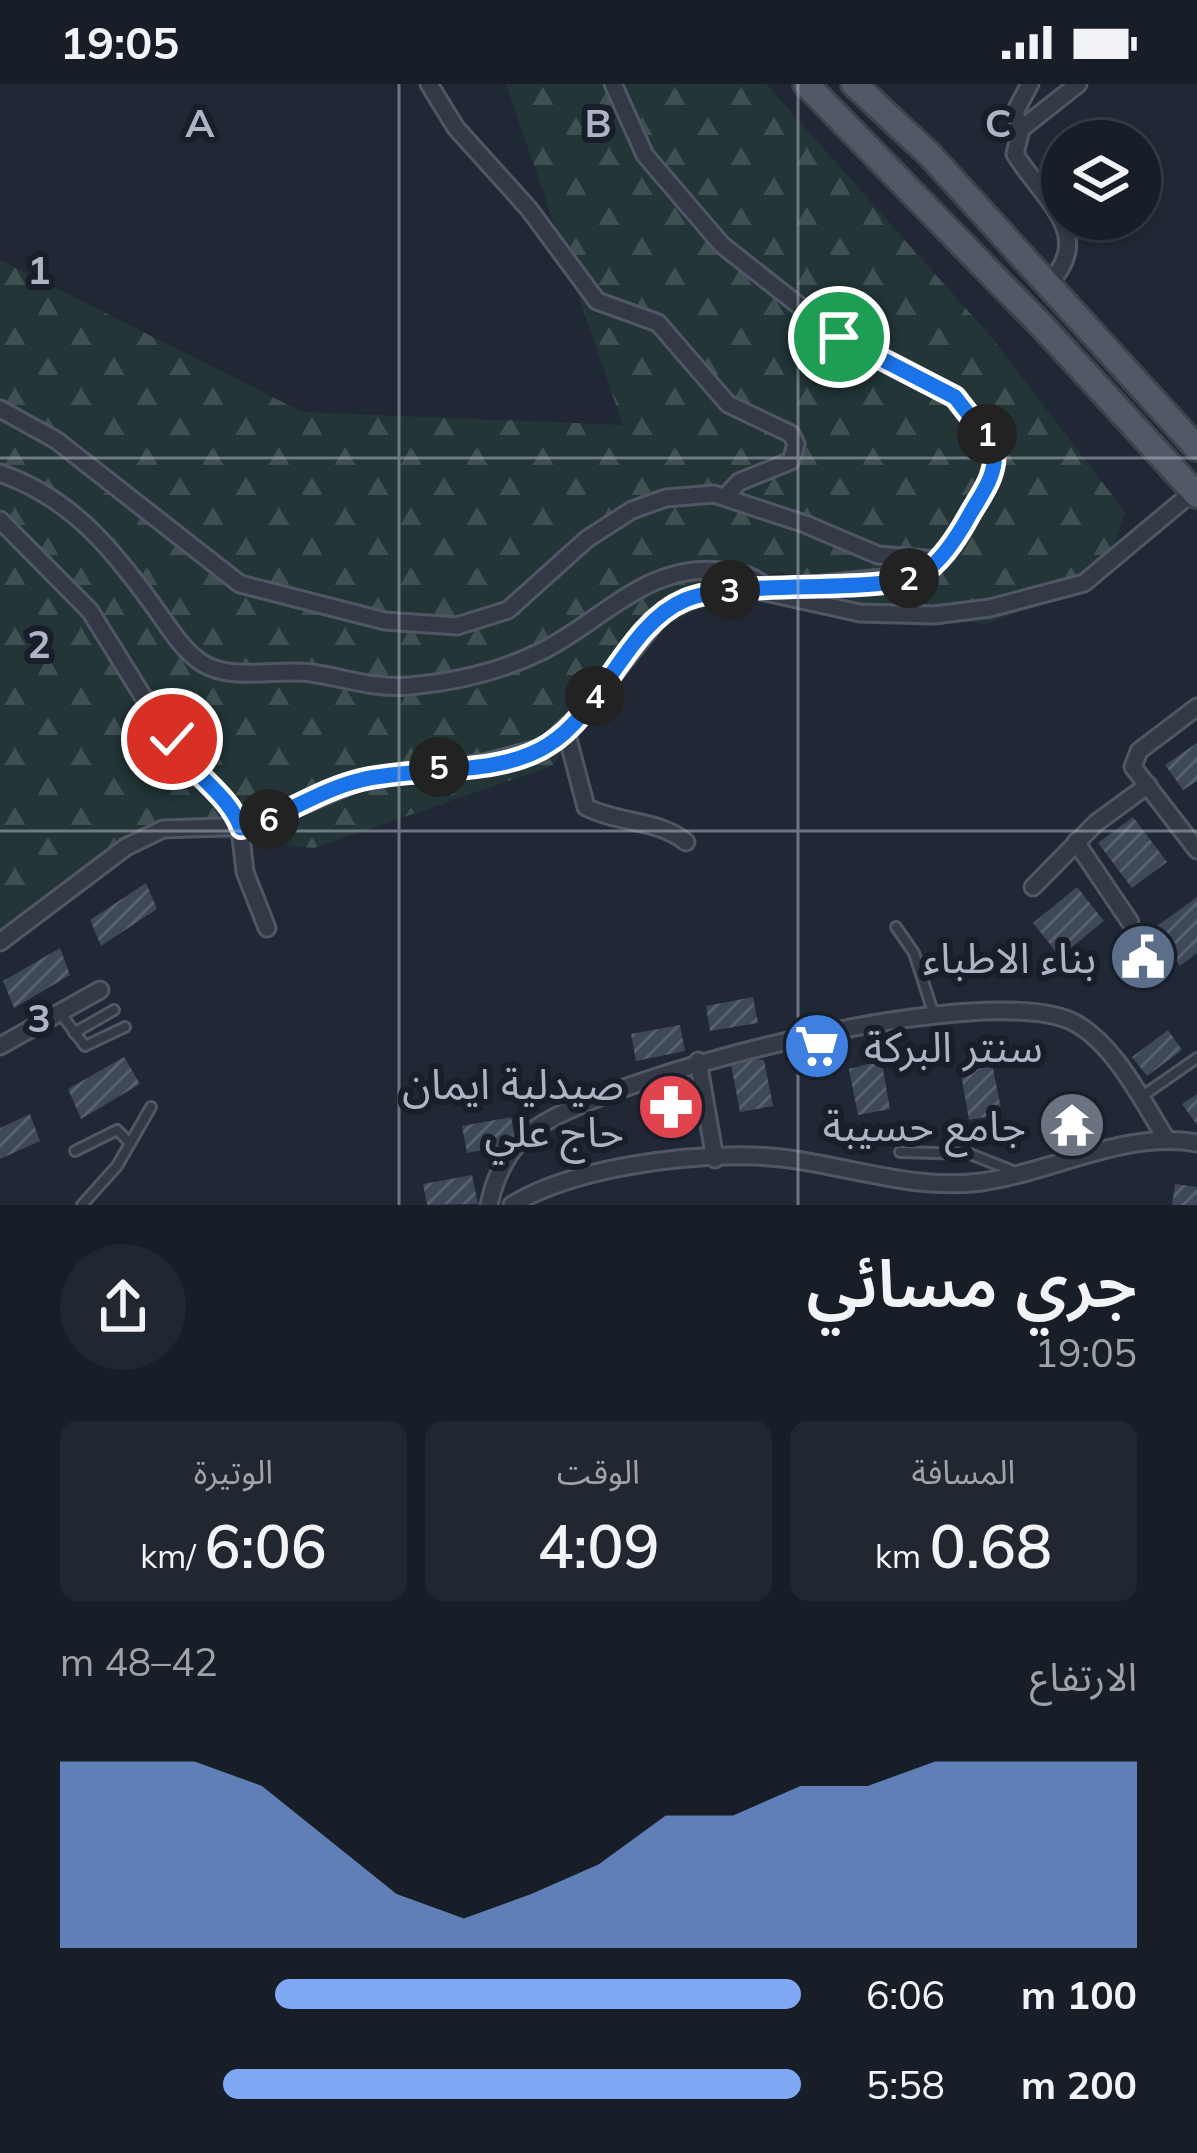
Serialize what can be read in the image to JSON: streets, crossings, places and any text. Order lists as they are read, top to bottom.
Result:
{
  "places": {
    "public building": ["بناء الاطباء"],
    "supermarket": ["سنتر البركة"],
    "pharmacy": ["صيدلية ايمان حاج علي"],
    "temple": ["جامع حسيبة"]
  },
  "page": {
    "status": "19:05",
    "pins": [
      "1",
      "2",
      "3",
      "4",
      "5",
      "6"
    ],
    "heading": ["جري مسائي", "19:05"],
    "stats": [
      ["المسافة", "0.68 km"],
      ["الوقت", "4:09"],
      ["الوتيرة", "6:06 /km"]
    ],
    "chart": ["الارتفاع", "42–48 m"],
    "list": [
      {
        "name": "100 m",
        "note": "6:06"
      },
      {
        "name": "200 m",
        "note": "5:58"
      }
    ]
  },
  "grid": {
    "columns": ["A", "B", "C"],
    "rows": ["1", "2", "3"]
  }
}
